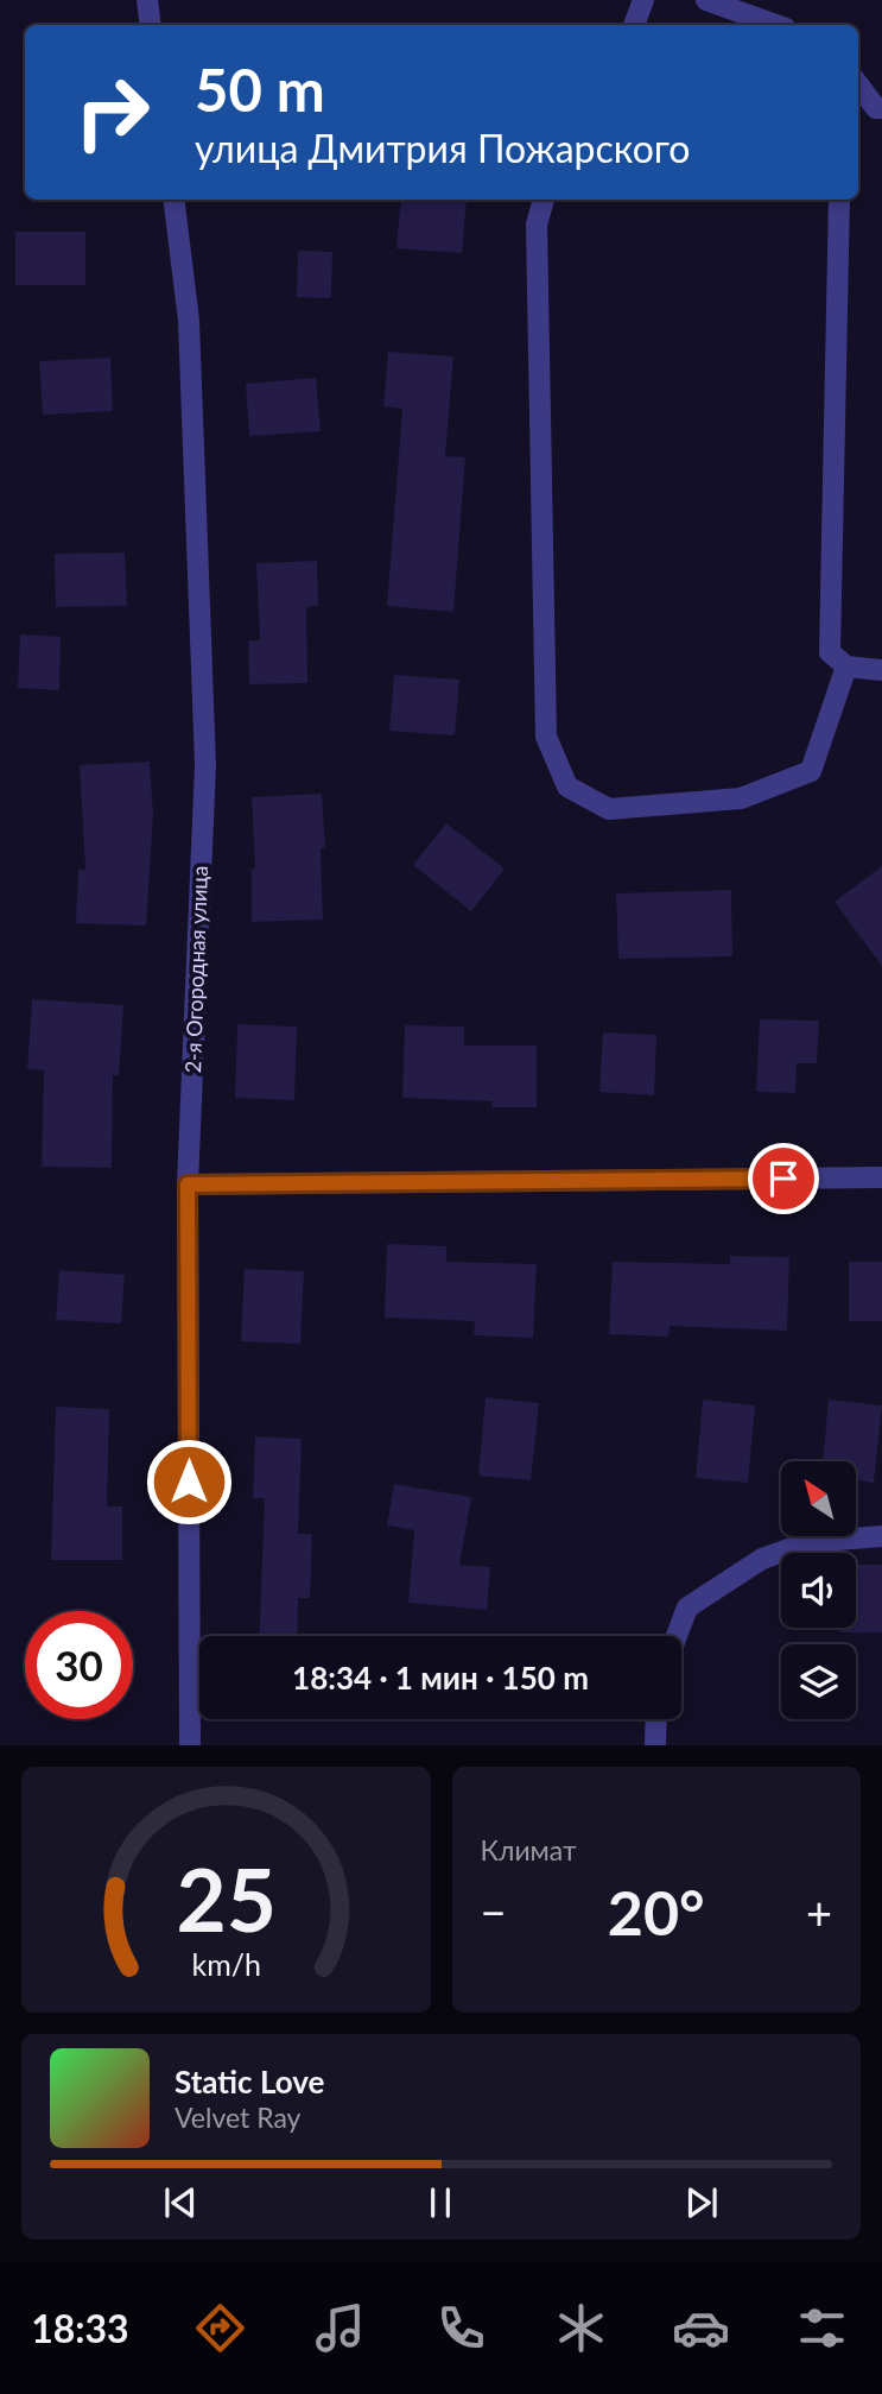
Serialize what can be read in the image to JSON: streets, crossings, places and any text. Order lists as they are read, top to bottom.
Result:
{
  "streets": {
    "street": ["2-я Огородная улица"]
  },
  "north": "top left",
  "page": {
    "turn": ["50 m", "улица Дмитрия Пожарского"],
    "limit": "30",
    "trip": "18:34 · 1 мин · 150 m",
    "tile": "Климат",
    "heat": ["−", "20°", "+"],
    "song": ["Static Love", "Velvet Ray"],
    "tabs": "18:33",
    "gauge": ["25", "km/h"]
  }
}
